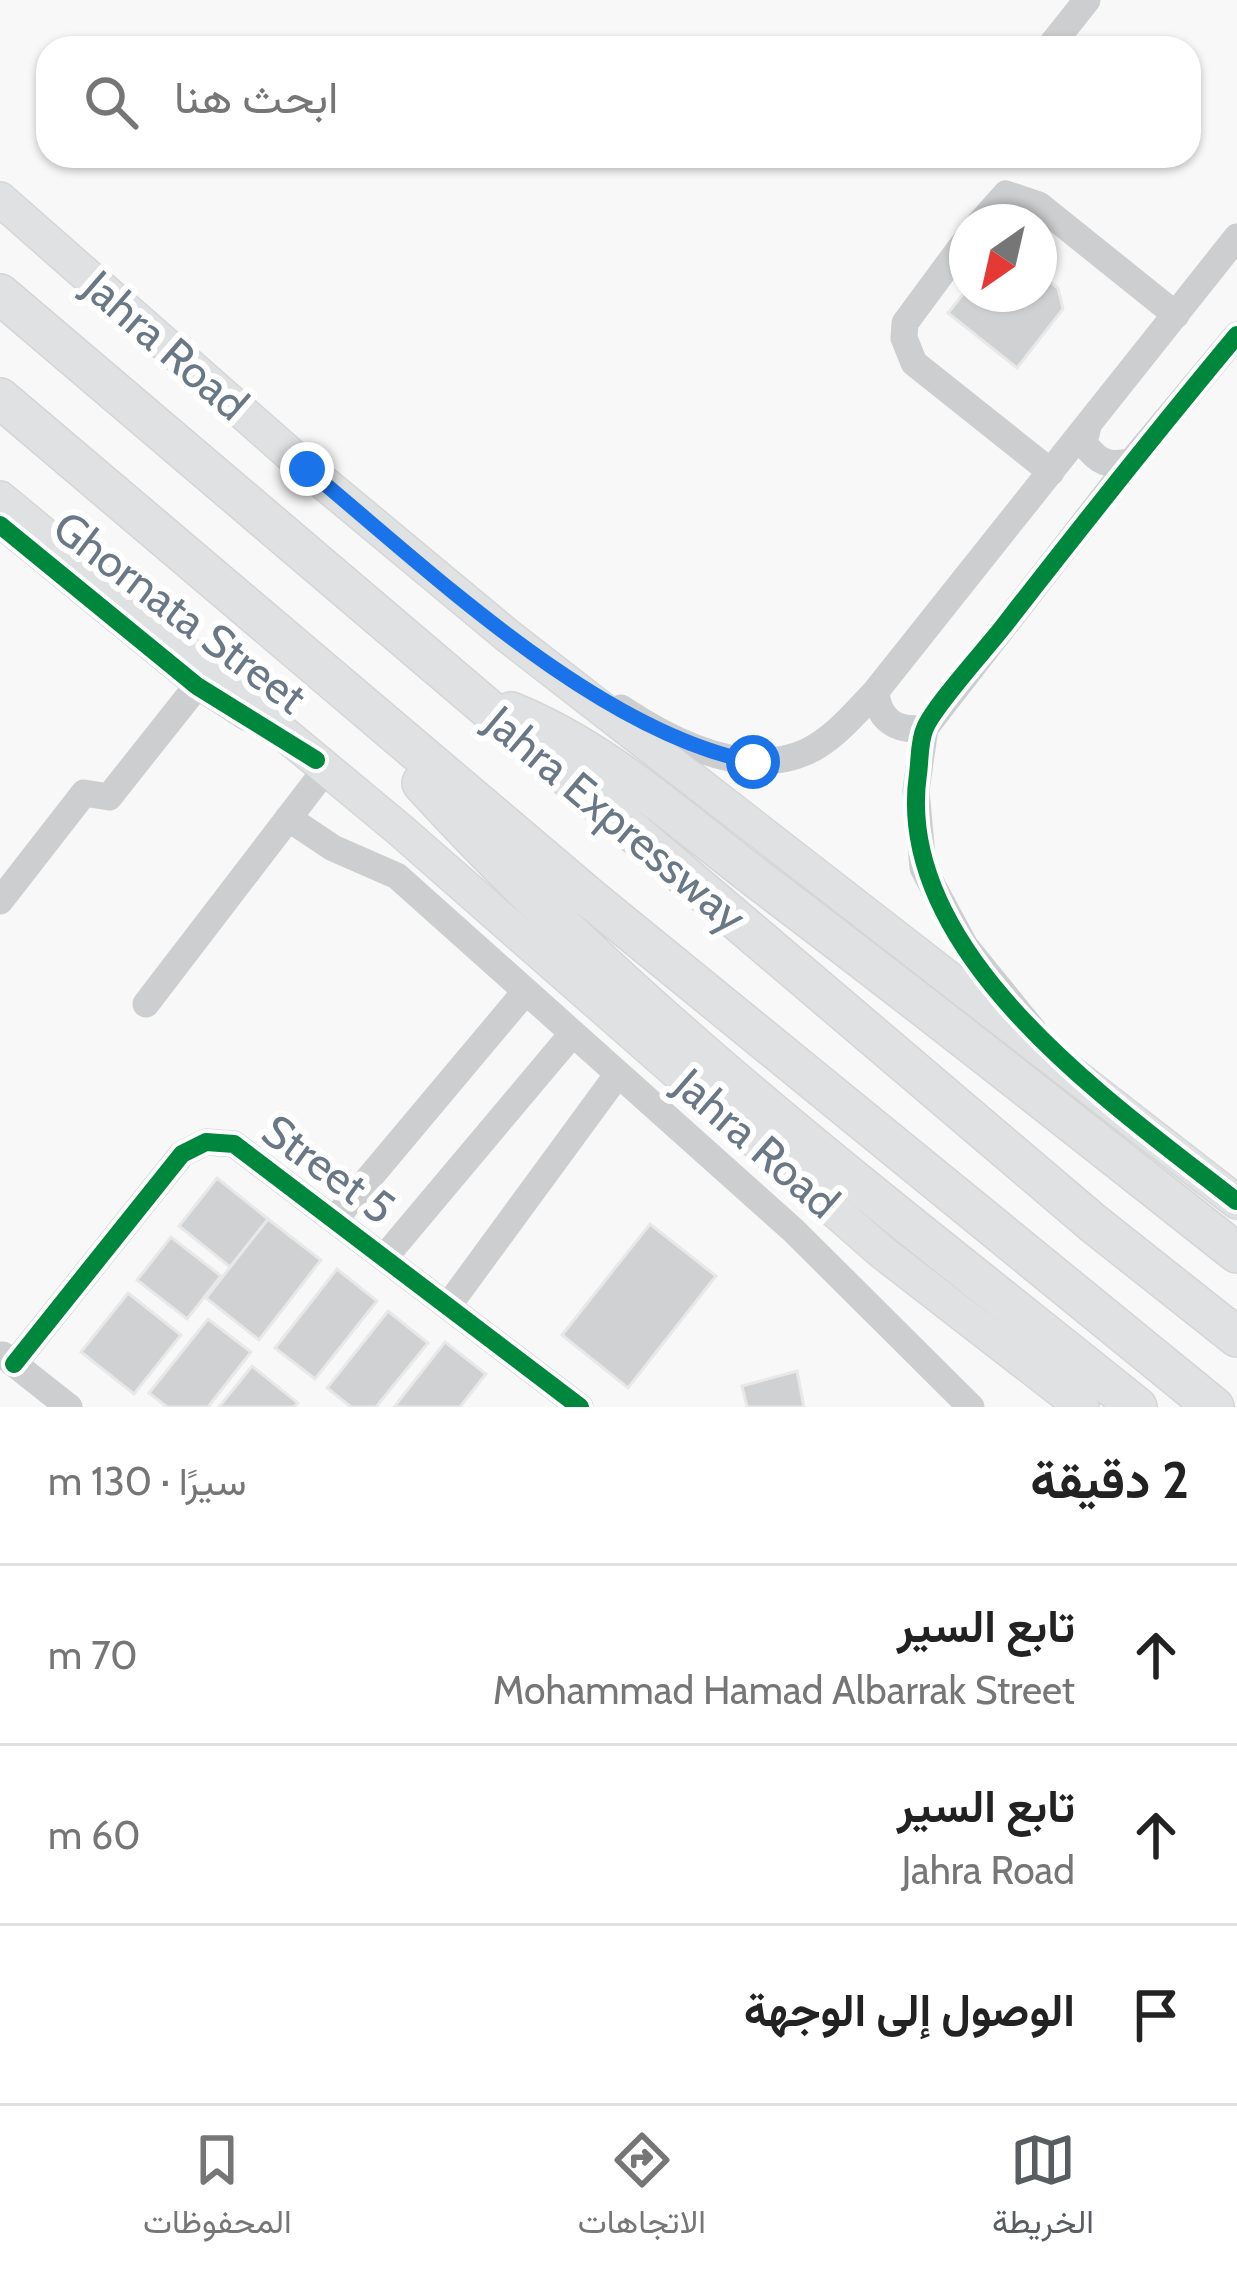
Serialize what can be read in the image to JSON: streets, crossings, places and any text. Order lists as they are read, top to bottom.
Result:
{
  "streets": {
    "highway": ["Jahra Expressway"],
    "main road": ["Jahra Road"],
    "street": ["Ghornata Street", "Street 5"]
  },
  "crossings": [
    ["Jahra Road", "Ghornata Street"]
  ],
  "north": "bottom left",
  "page": {
    "search": "ابحث هنا",
    "heading": ["2 دقيقة", "سيرًا · 130 m"],
    "list": [
      ["تابع السير", "Mohammad Hamad Albarrak Street", "70 m"],
      ["تابع السير", "Jahra Road", "60 m"],
      "الوصول إلى الوجهة"
    ],
    "nav": ["الخريطة", "الاتجاهات", "المحفوظات"]
  }
}
